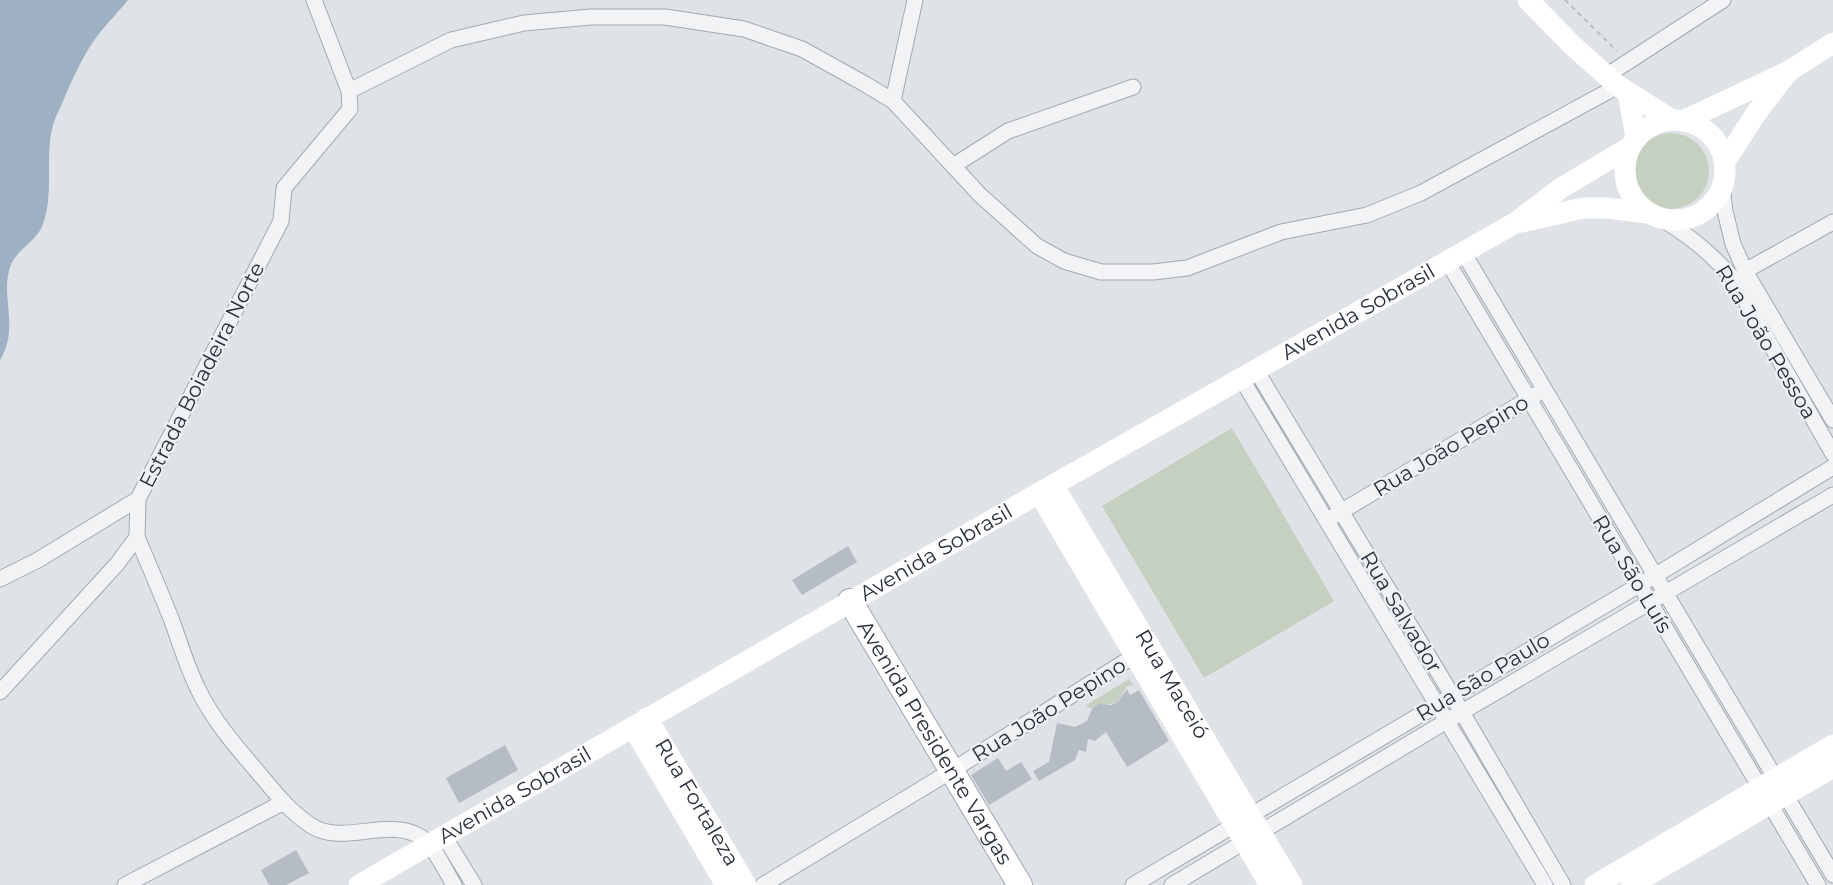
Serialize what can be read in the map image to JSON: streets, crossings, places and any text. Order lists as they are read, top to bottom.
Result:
{
  "streets": {
    "main road": [
      "Avenida Sobrasil",
      "Rua Maceió",
      "Avenida Presidente Vargas",
      "Rua Fortaleza"
    ],
    "street": [
      "Rua João Pessoa",
      "Estrada Boiadeira Norte",
      "Rua João Pepino",
      "Rua São Luís",
      "Rua Salvador",
      "Rua São Paulo"
    ]
  },
  "crossings": [
    ["Avenida Sobrasil", "Rua João Pessoa"],
    ["Avenida Sobrasil", "Rua São Luís"],
    ["Avenida Sobrasil", "Rua Salvador"],
    ["Avenida Sobrasil", "Rua Maceió"],
    ["Avenida Sobrasil", "Avenida Presidente Vargas"],
    ["Avenida Sobrasil", "Rua Fortaleza"],
    ["Rua João Pepino", "Rua São Luís"],
    ["Rua João Pepino", "Rua Salvador"],
    ["Rua João Pepino", "Rua Maceió"],
    ["Rua João Pepino", "Avenida Presidente Vargas"],
    ["Rua São Luís", "Rua São Paulo"],
    ["Rua Salvador", "Rua São Paulo"],
    ["Rua São Paulo", "Rua Maceió"]
  ]
}
